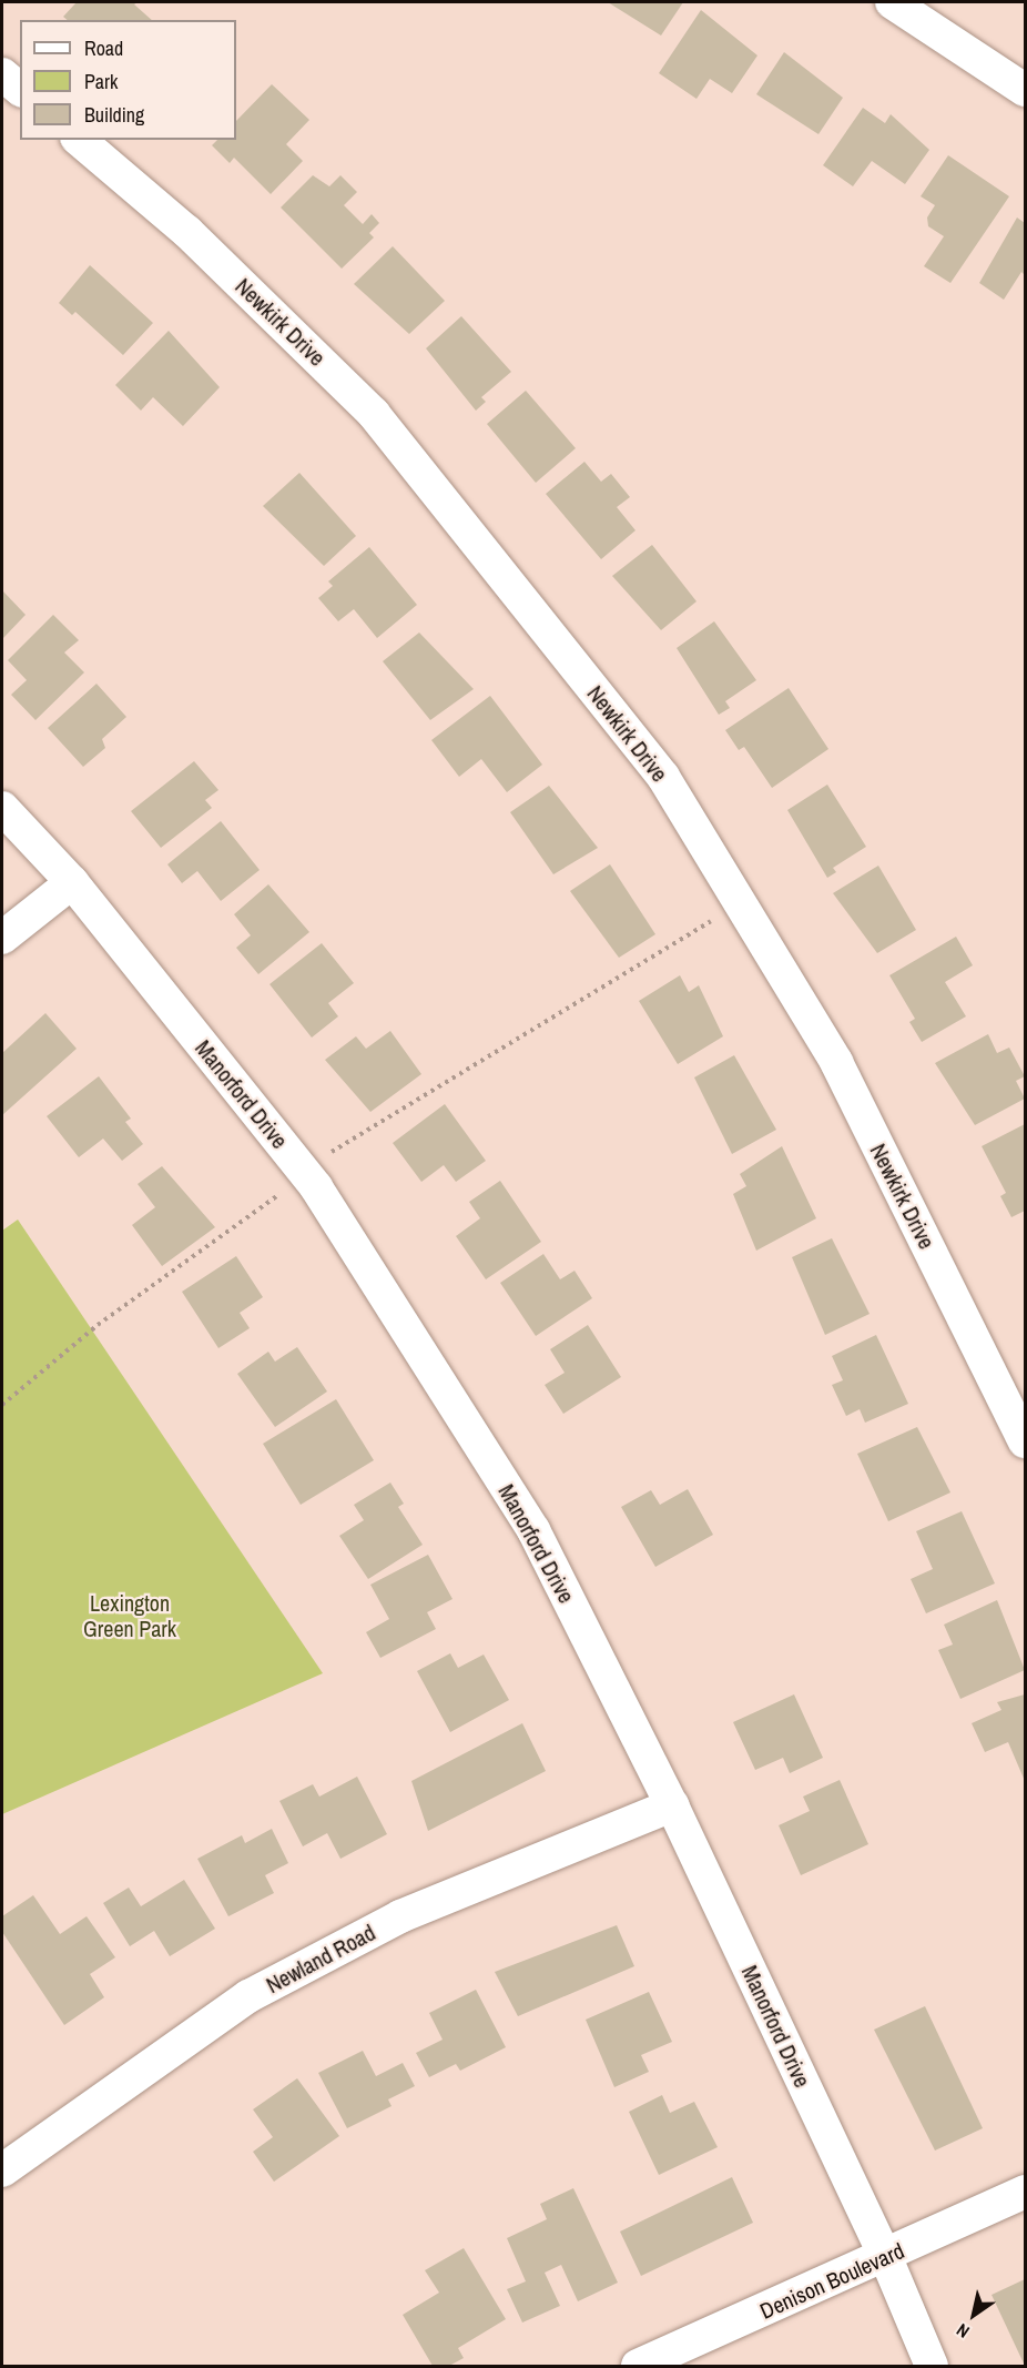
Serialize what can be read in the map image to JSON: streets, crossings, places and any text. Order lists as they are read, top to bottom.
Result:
{
  "streets": {
    "street": [
      "Newkirk Drive",
      "Manorford Drive",
      "Newland Road",
      "Denison Boulevard"
    ]
  },
  "crossings": [
    ["Manorford Drive", "Newland Road"],
    ["Manorford Drive", "Denison Boulevard"]
  ],
  "parks": ["Lexington Green Park"],
  "legend": ["Road", "Park", "Building"],
  "north": "bottom left"
}
